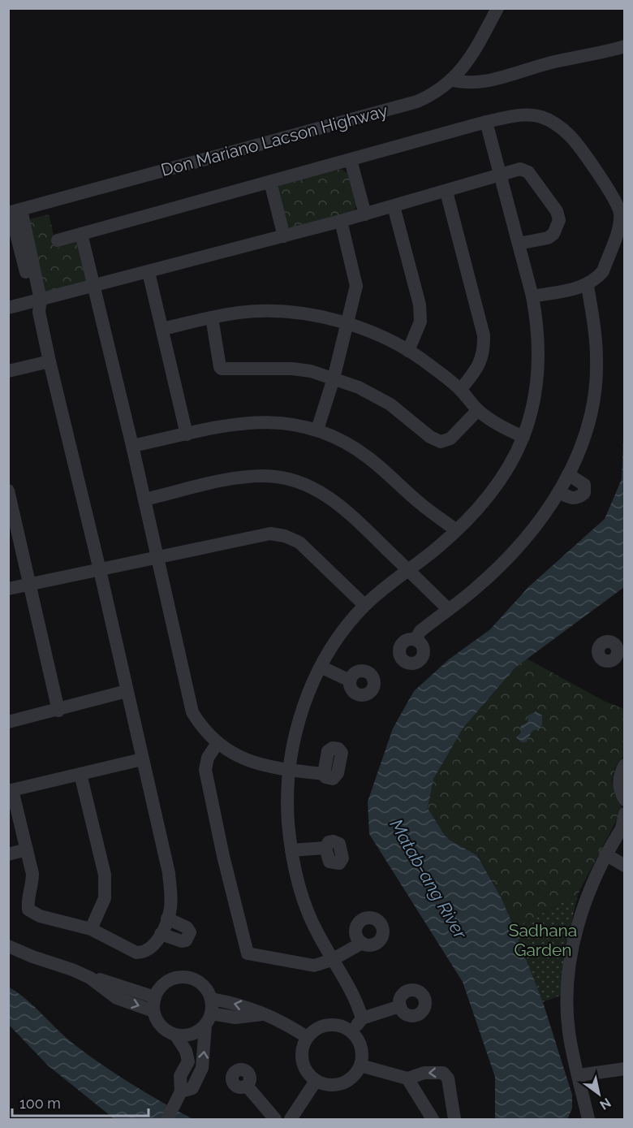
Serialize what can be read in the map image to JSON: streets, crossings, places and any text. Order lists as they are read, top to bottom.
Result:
{
  "streets": {
    "street": ["Don Mariano Lacson Highway"]
  },
  "water": ["Matab-ang River"],
  "parks": ["Sadhana Garden"],
  "scale_bar": "100 m",
  "north": "bottom right"
}
